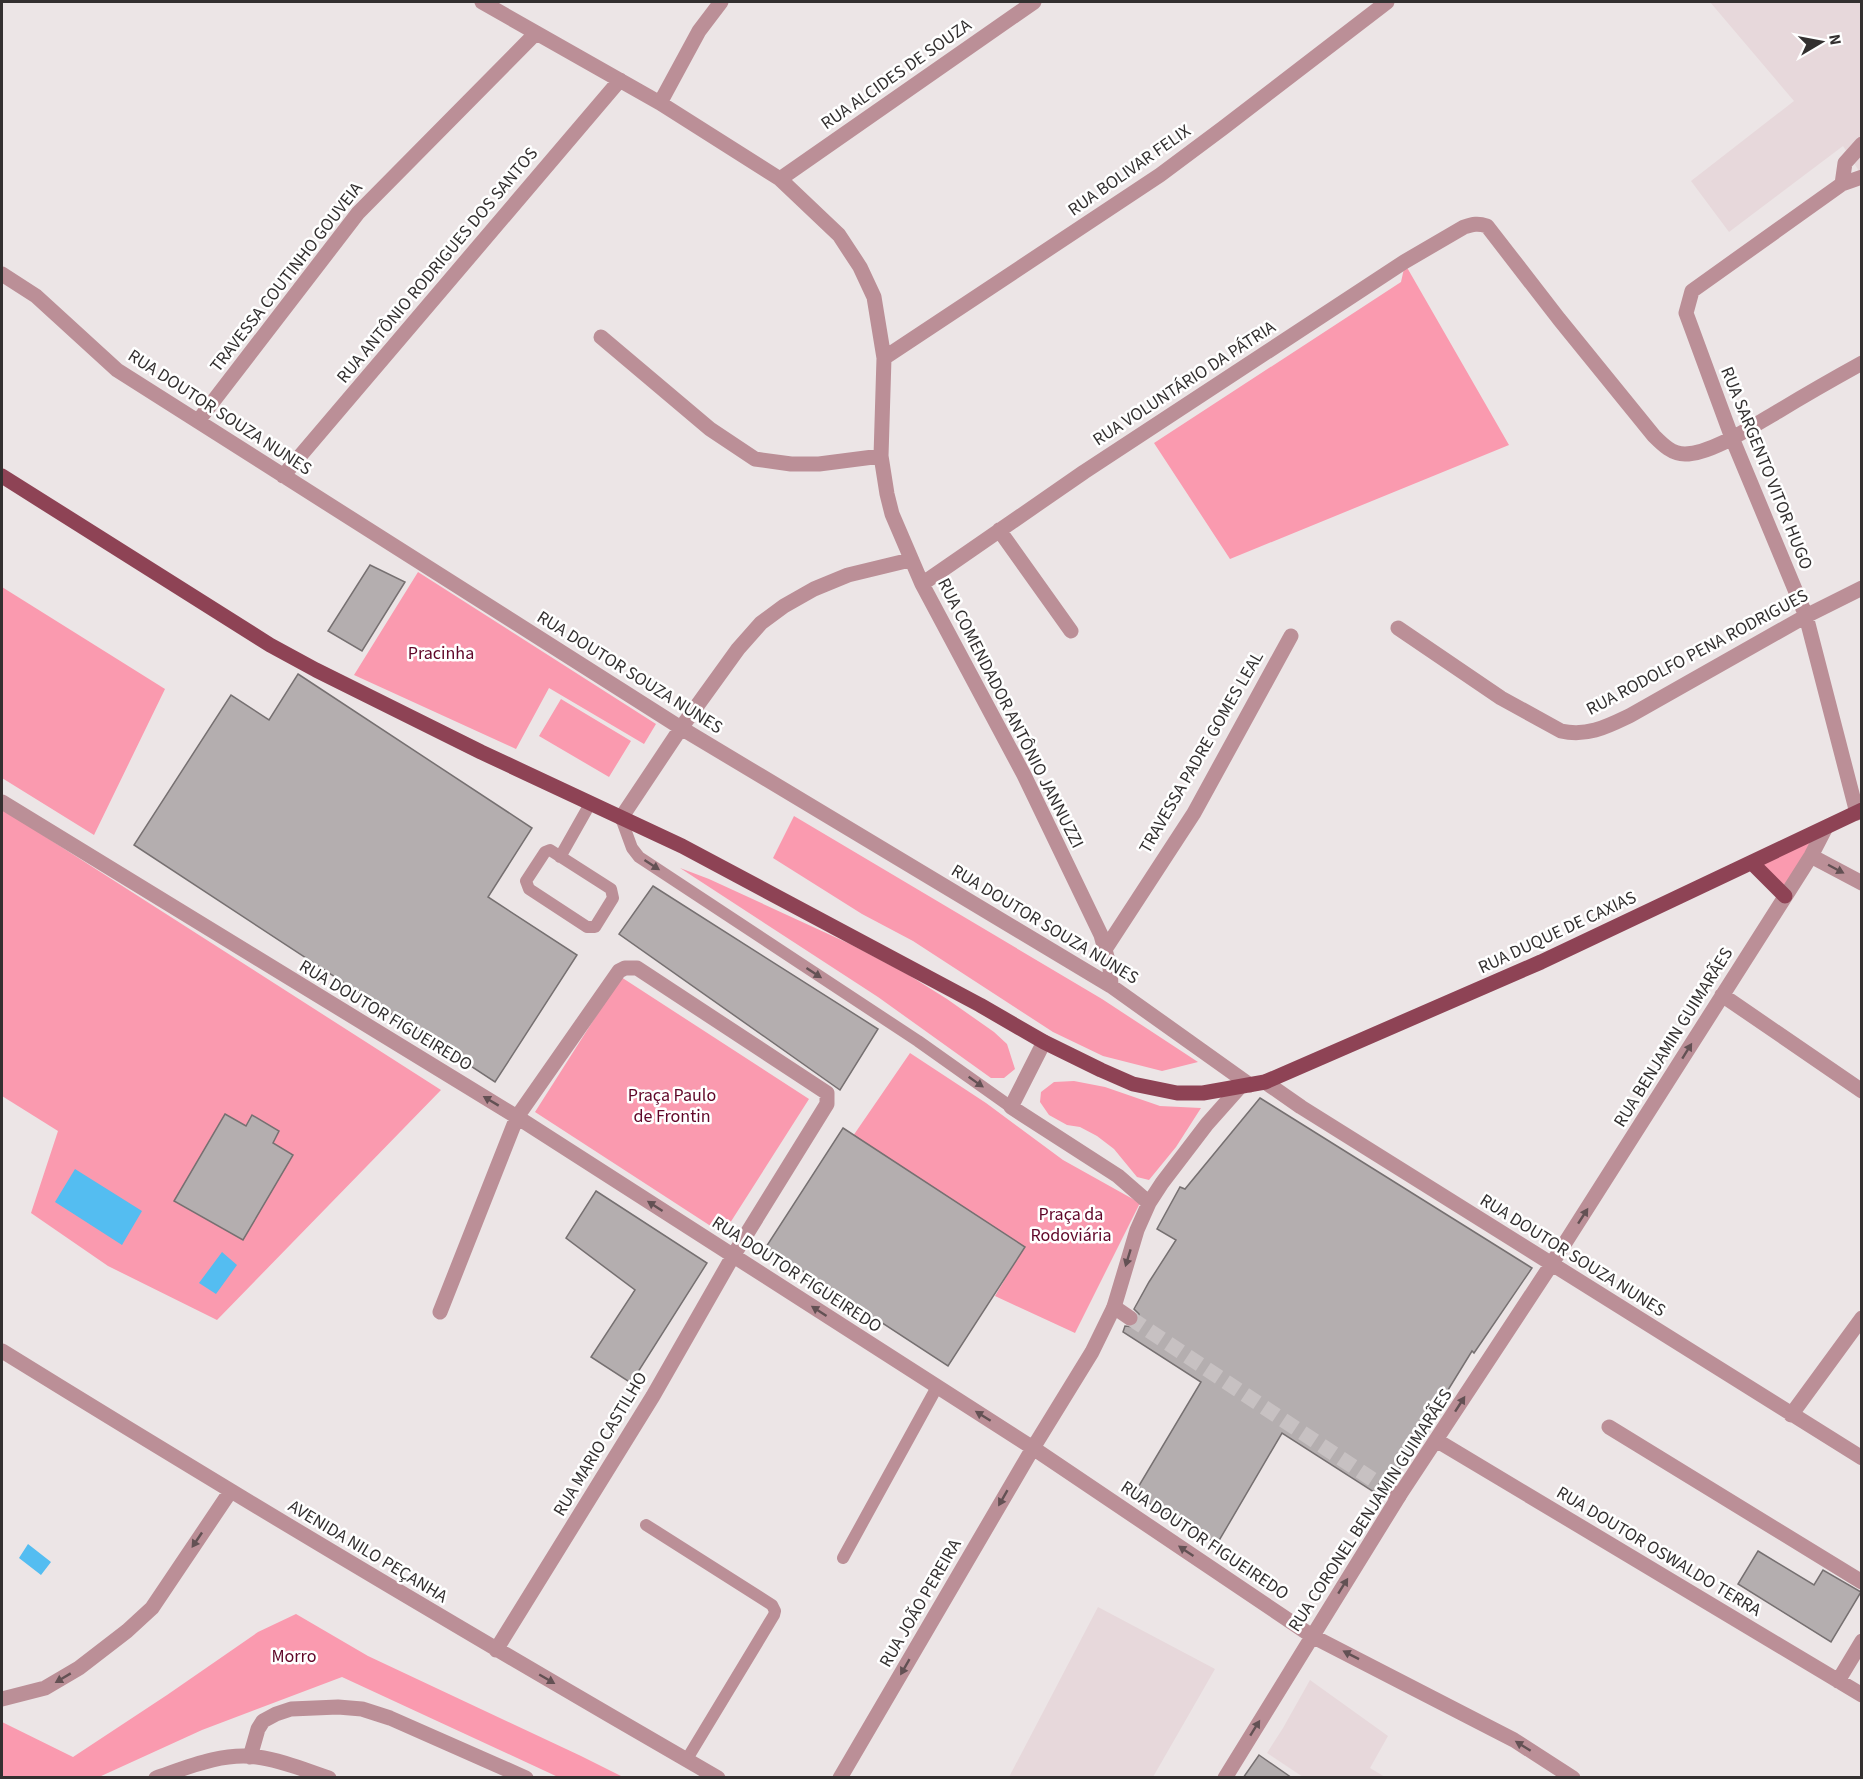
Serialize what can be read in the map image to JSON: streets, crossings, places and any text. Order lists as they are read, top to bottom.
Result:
{
  "streets": {
    "main road": ["RUA DUQUE DE CAXIAS"],
    "street": [
      "RUA ALCIDES DE SOUZA",
      "RUA BOLIVAR FELIX",
      "RUA ANTÔNIO RODRIGUES DOS SANTOS",
      "TRAVESSA COUTINHO GOUVEIA",
      "RUA VOLUNTÁRIO DA PÁTRIA",
      "RUA DOUTOR SOUZA NUNES",
      "RUA SARGENTO VITOR HUGO",
      "RUA RODOLFO PENA RODRIGUES",
      "RUA COMENDADOR ANTÔNIO JANNUZZI",
      "TRAVESSA PADRE GOMES LEAL",
      "RUA DOUTOR FIGUEIREDO",
      "RUA BENJAMIN GUIMARÃES",
      "RUA MARIO CASTILHO",
      "RUA CORONEL BENJAMIN GUIMARÃES",
      "AVENIDA NILO PEÇANHA",
      "RUA DOUTOR OSWALDO TERRA",
      "RUA JOÃO PEREIRA"
    ]
  },
  "crossings": [
    ["RUA ALCIDES DE SOUZA", "RUA COMENDADOR ANTÔNIO JANNUZZI"],
    ["RUA BOLIVAR FELIX", "RUA COMENDADOR ANTÔNIO JANNUZZI"],
    ["RUA ANTÔNIO RODRIGUES DOS SANTOS", "RUA DOUTOR SOUZA NUNES"],
    ["RUA ANTÔNIO RODRIGUES DOS SANTOS", "RUA COMENDADOR ANTÔNIO JANNUZZI"],
    ["TRAVESSA COUTINHO GOUVEIA", "RUA DOUTOR SOUZA NUNES"],
    ["TRAVESSA COUTINHO GOUVEIA", "RUA COMENDADOR ANTÔNIO JANNUZZI"],
    ["RUA VOLUNTÁRIO DA PÁTRIA", "RUA SARGENTO VITOR HUGO"],
    ["RUA VOLUNTÁRIO DA PÁTRIA", "RUA COMENDADOR ANTÔNIO JANNUZZI"],
    ["RUA DOUTOR SOUZA NUNES", "RUA COMENDADOR ANTÔNIO JANNUZZI"],
    ["RUA DOUTOR SOUZA NUNES", "RUA DUQUE DE CAXIAS"],
    ["RUA DOUTOR SOUZA NUNES", "RUA BENJAMIN GUIMARÃES"],
    ["RUA DOUTOR SOUZA NUNES", "RUA CORONEL BENJAMIN GUIMARÃES"],
    ["RUA DOUTOR SOUZA NUNES", "RUA JOÃO PEREIRA"],
    ["RUA SARGENTO VITOR HUGO", "RUA RODOLFO PENA RODRIGUES"],
    ["RUA SARGENTO VITOR HUGO", "RUA DUQUE DE CAXIAS"],
    ["RUA COMENDADOR ANTÔNIO JANNUZZI", "TRAVESSA PADRE GOMES LEAL"],
    ["RUA DUQUE DE CAXIAS", "RUA BENJAMIN GUIMARÃES"],
    ["RUA DUQUE DE CAXIAS", "RUA JOÃO PEREIRA"],
    ["RUA DOUTOR FIGUEIREDO", "RUA MARIO CASTILHO"],
    ["RUA DOUTOR FIGUEIREDO", "RUA CORONEL BENJAMIN GUIMARÃES"],
    ["RUA DOUTOR FIGUEIREDO", "RUA JOÃO PEREIRA"],
    ["RUA BENJAMIN GUIMARÃES", "RUA CORONEL BENJAMIN GUIMARÃES"],
    ["RUA MARIO CASTILHO", "AVENIDA NILO PEÇANHA"],
    ["RUA CORONEL BENJAMIN GUIMARÃES", "RUA DOUTOR OSWALDO TERRA"]
  ],
  "one_way": [
    "RUA DOUTOR FIGUEIREDO",
    "RUA BENJAMIN GUIMARÃES",
    "RUA CORONEL BENJAMIN GUIMARÃES",
    "RUA JOÃO PEREIRA"
  ],
  "parks": [
    "Pracinha",
    "Praça Paulo de Frontin",
    "Praça da Rodoviária",
    "Morro"
  ],
  "north": "right"
}
